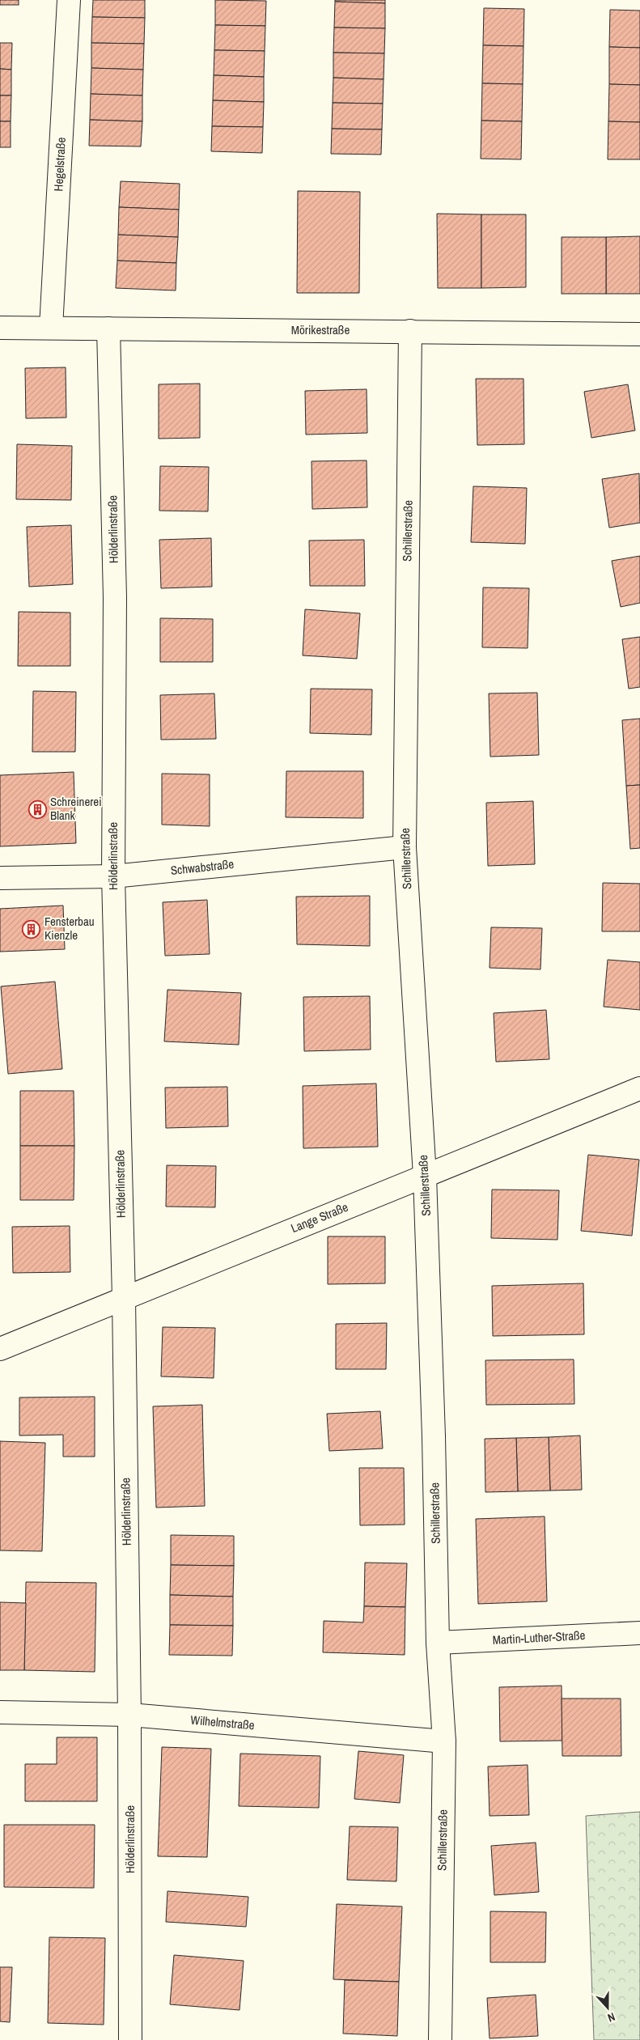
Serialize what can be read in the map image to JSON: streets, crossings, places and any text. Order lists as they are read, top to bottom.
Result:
{
  "streets": {
    "street": [
      "Hegelstraße",
      "Mörikestraße",
      "Hölderlinstraße",
      "Schillerstraße",
      "Schwabstraße",
      "Lange Straße",
      "Martin-Luther-Straße",
      "Wilhelmstraße"
    ]
  },
  "crossings": [
    ["Hegelstraße", "Mörikestraße"],
    ["Mörikestraße", "Hölderlinstraße"],
    ["Mörikestraße", "Schillerstraße"],
    ["Hölderlinstraße", "Schwabstraße"],
    ["Hölderlinstraße", "Lange Straße"],
    ["Hölderlinstraße", "Wilhelmstraße"],
    ["Schillerstraße", "Schwabstraße"],
    ["Schillerstraße", "Lange Straße"],
    ["Schillerstraße", "Martin-Luther-Straße"],
    ["Schillerstraße", "Wilhelmstraße"]
  ],
  "places": {
    "building": ["Schreinerei Blank", "Fensterbau Kienzle"]
  },
  "north": "bottom"
}
